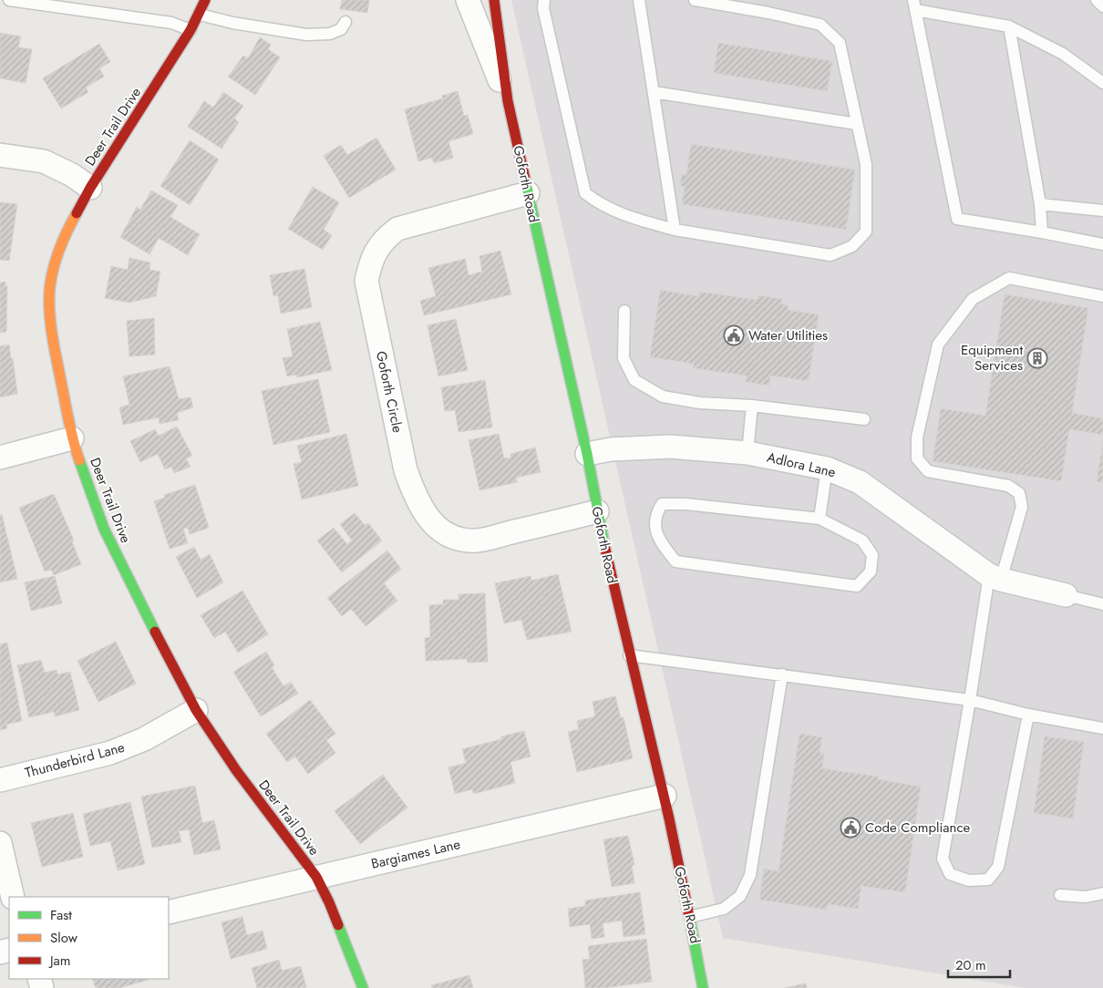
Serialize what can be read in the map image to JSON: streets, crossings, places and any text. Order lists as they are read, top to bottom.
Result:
{
  "streets": {
    "street": [
      "Deer Trail Drive",
      "Goforth Road",
      "Goforth Circle",
      "Adlora Lane",
      "Thunderbird Lane",
      "Bargiames Lane"
    ]
  },
  "crossings": [
    ["Deer Trail Drive", "Thunderbird Lane"],
    ["Deer Trail Drive", "Bargiames Lane"],
    ["Goforth Road", "Goforth Circle"],
    ["Goforth Road", "Adlora Lane"],
    ["Goforth Road", "Bargiames Lane"]
  ],
  "places": {
    "public building": ["Water Utilities", "Code Compliance"],
    "building": ["Equipment Services"]
  },
  "legend": ["Fast", "Slow", "Jam"],
  "scale_bar": "20 m"
}
